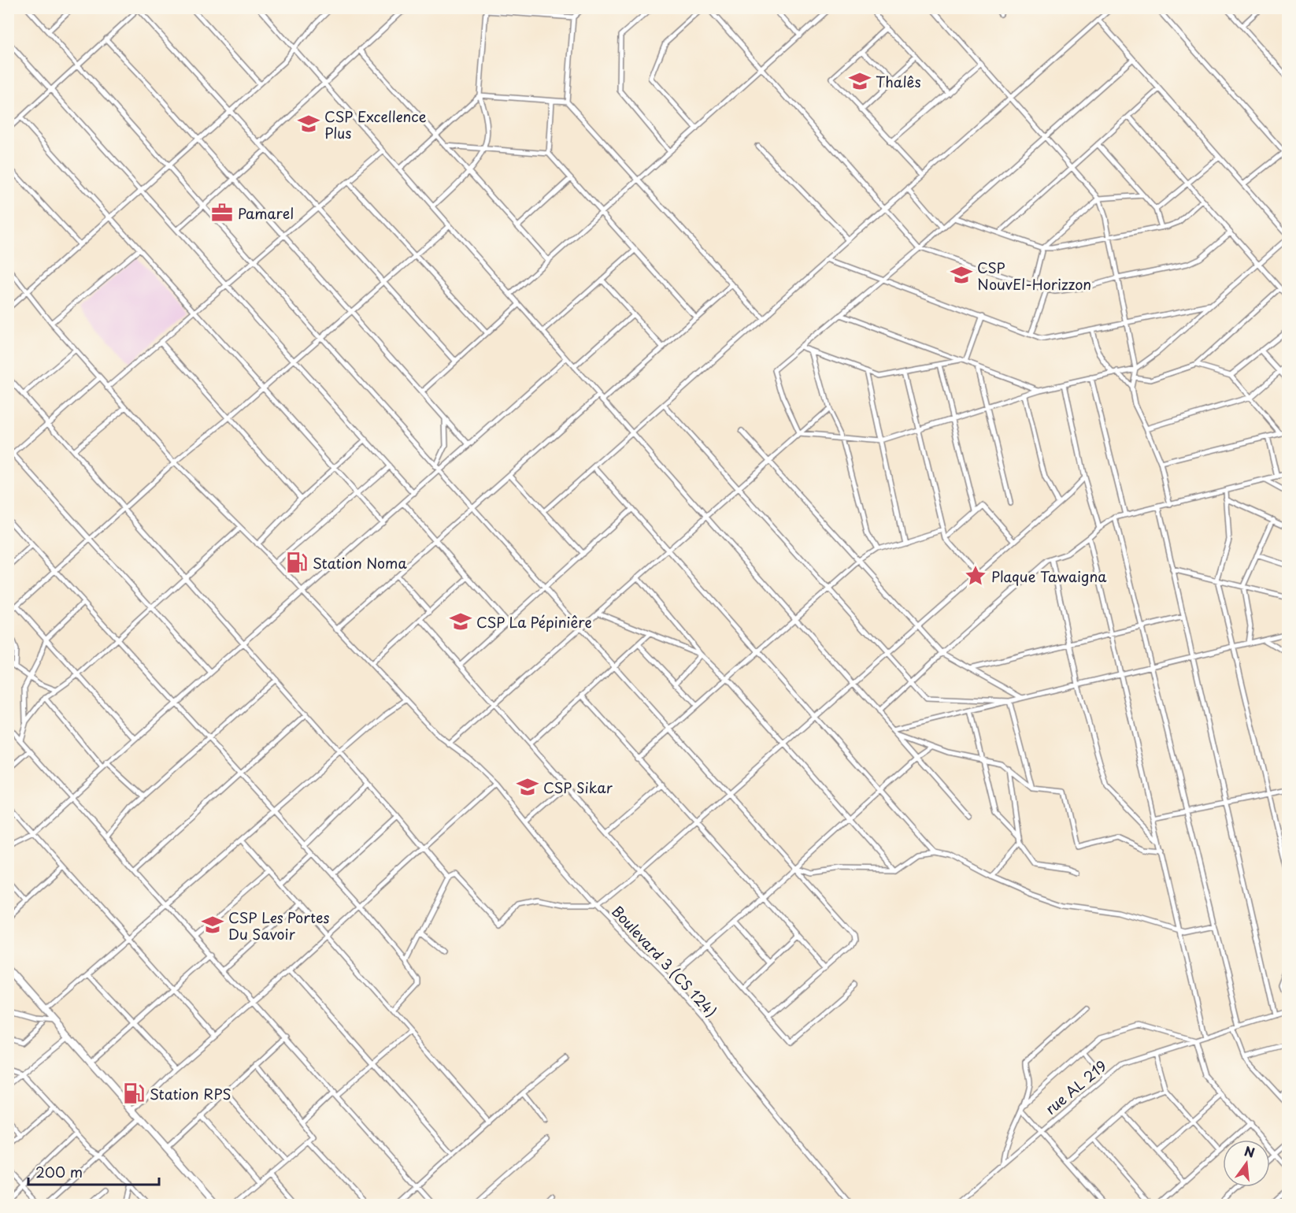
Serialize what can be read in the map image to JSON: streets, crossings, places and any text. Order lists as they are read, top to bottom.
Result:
{
  "streets": {
    "street": ["Boulevard 3 (CS 124)", "rue AL 219"]
  },
  "places": {
    "school or university": [
      "Thalês",
      "CSP Excellence Plus",
      "CSP NouvEl-Horizzon",
      "CSP La Pépiniêre",
      "CSP Sikar",
      "CSP Les Portes Du Savoir"
    ],
    "office": ["Pamarel"],
    "fuel station": ["Station Noma", "Station RPS"],
    "place": ["Plaque Tawaigna"]
  },
  "scale_bar": "200 m",
  "north": "top"
}
